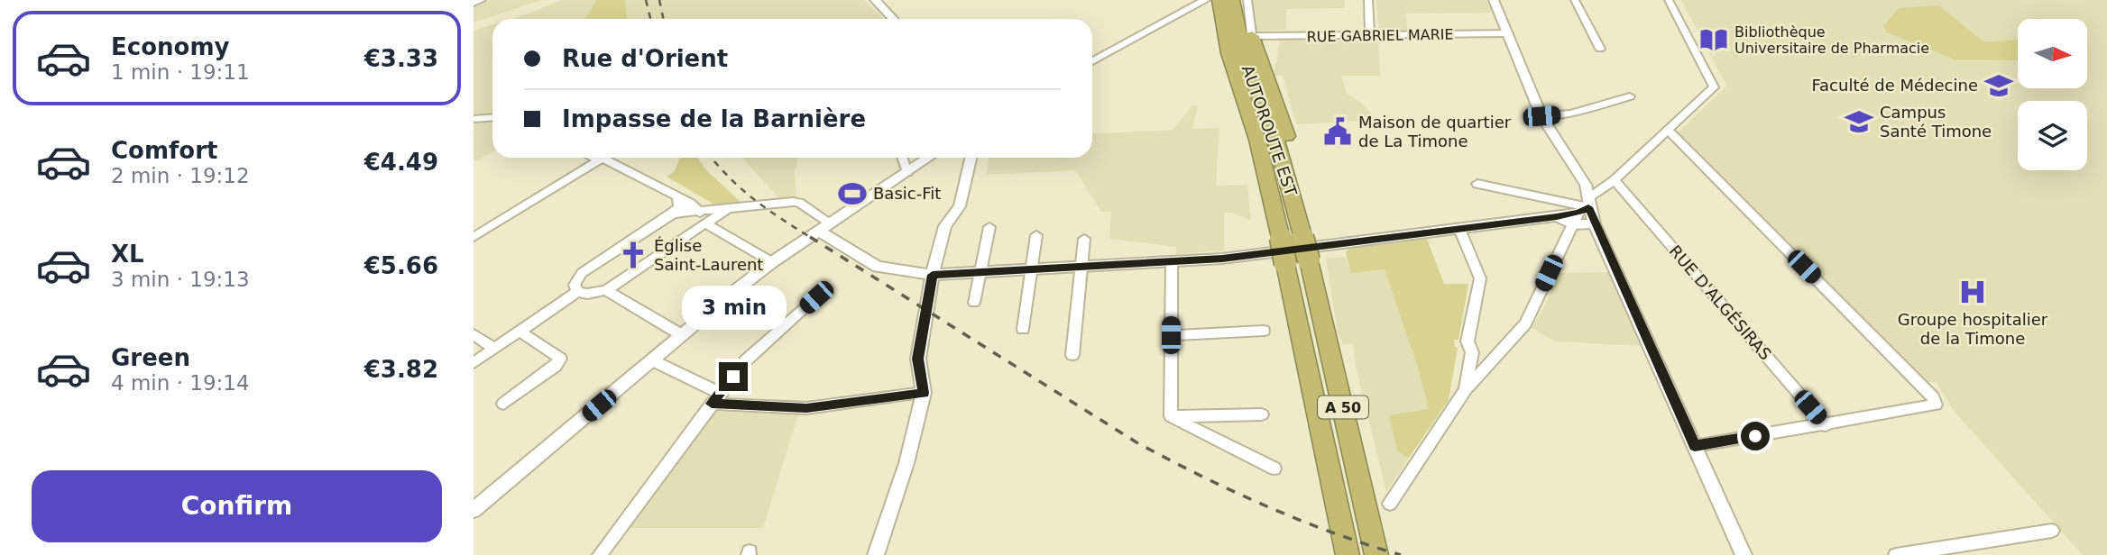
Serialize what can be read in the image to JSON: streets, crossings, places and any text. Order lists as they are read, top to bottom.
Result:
{
  "streets": {
    "highway": ["AUTOROUTE EST", "A 50"],
    "street": ["RUE GABRIEL MARIE", "RUE D'ALGÉSIRAS"]
  },
  "places": {
    "library": ["Bibliothèque Universitaire de Pharmacie"],
    "school or university": ["Faculté de Médecine", "Campus Santé Timone"],
    "public building": ["Maison de quartier de La Timone"],
    "sports": ["Basic-Fit"],
    "church": ["Église Saint-Laurent"],
    "hospital": ["Groupe hospitalier de la Timone"]
  },
  "north": "right",
  "page": {
    "list": [
      {
        "name": "Economy",
        "note": "1 min · 19:11",
        "value": "€3.33"
      },
      {
        "name": "Comfort",
        "note": "2 min · 19:12",
        "value": "€4.49"
      },
      {
        "name": "XL",
        "note": "3 min · 19:13",
        "value": "€5.66"
      },
      {
        "name": "Green",
        "note": "4 min · 19:14",
        "value": "€3.82"
      }
    ],
    "banner": ["Rue d'Orient", "Impasse de la Barnière"],
    "bubble": "3 min",
    "buttons": "Confirm"
  }
}
